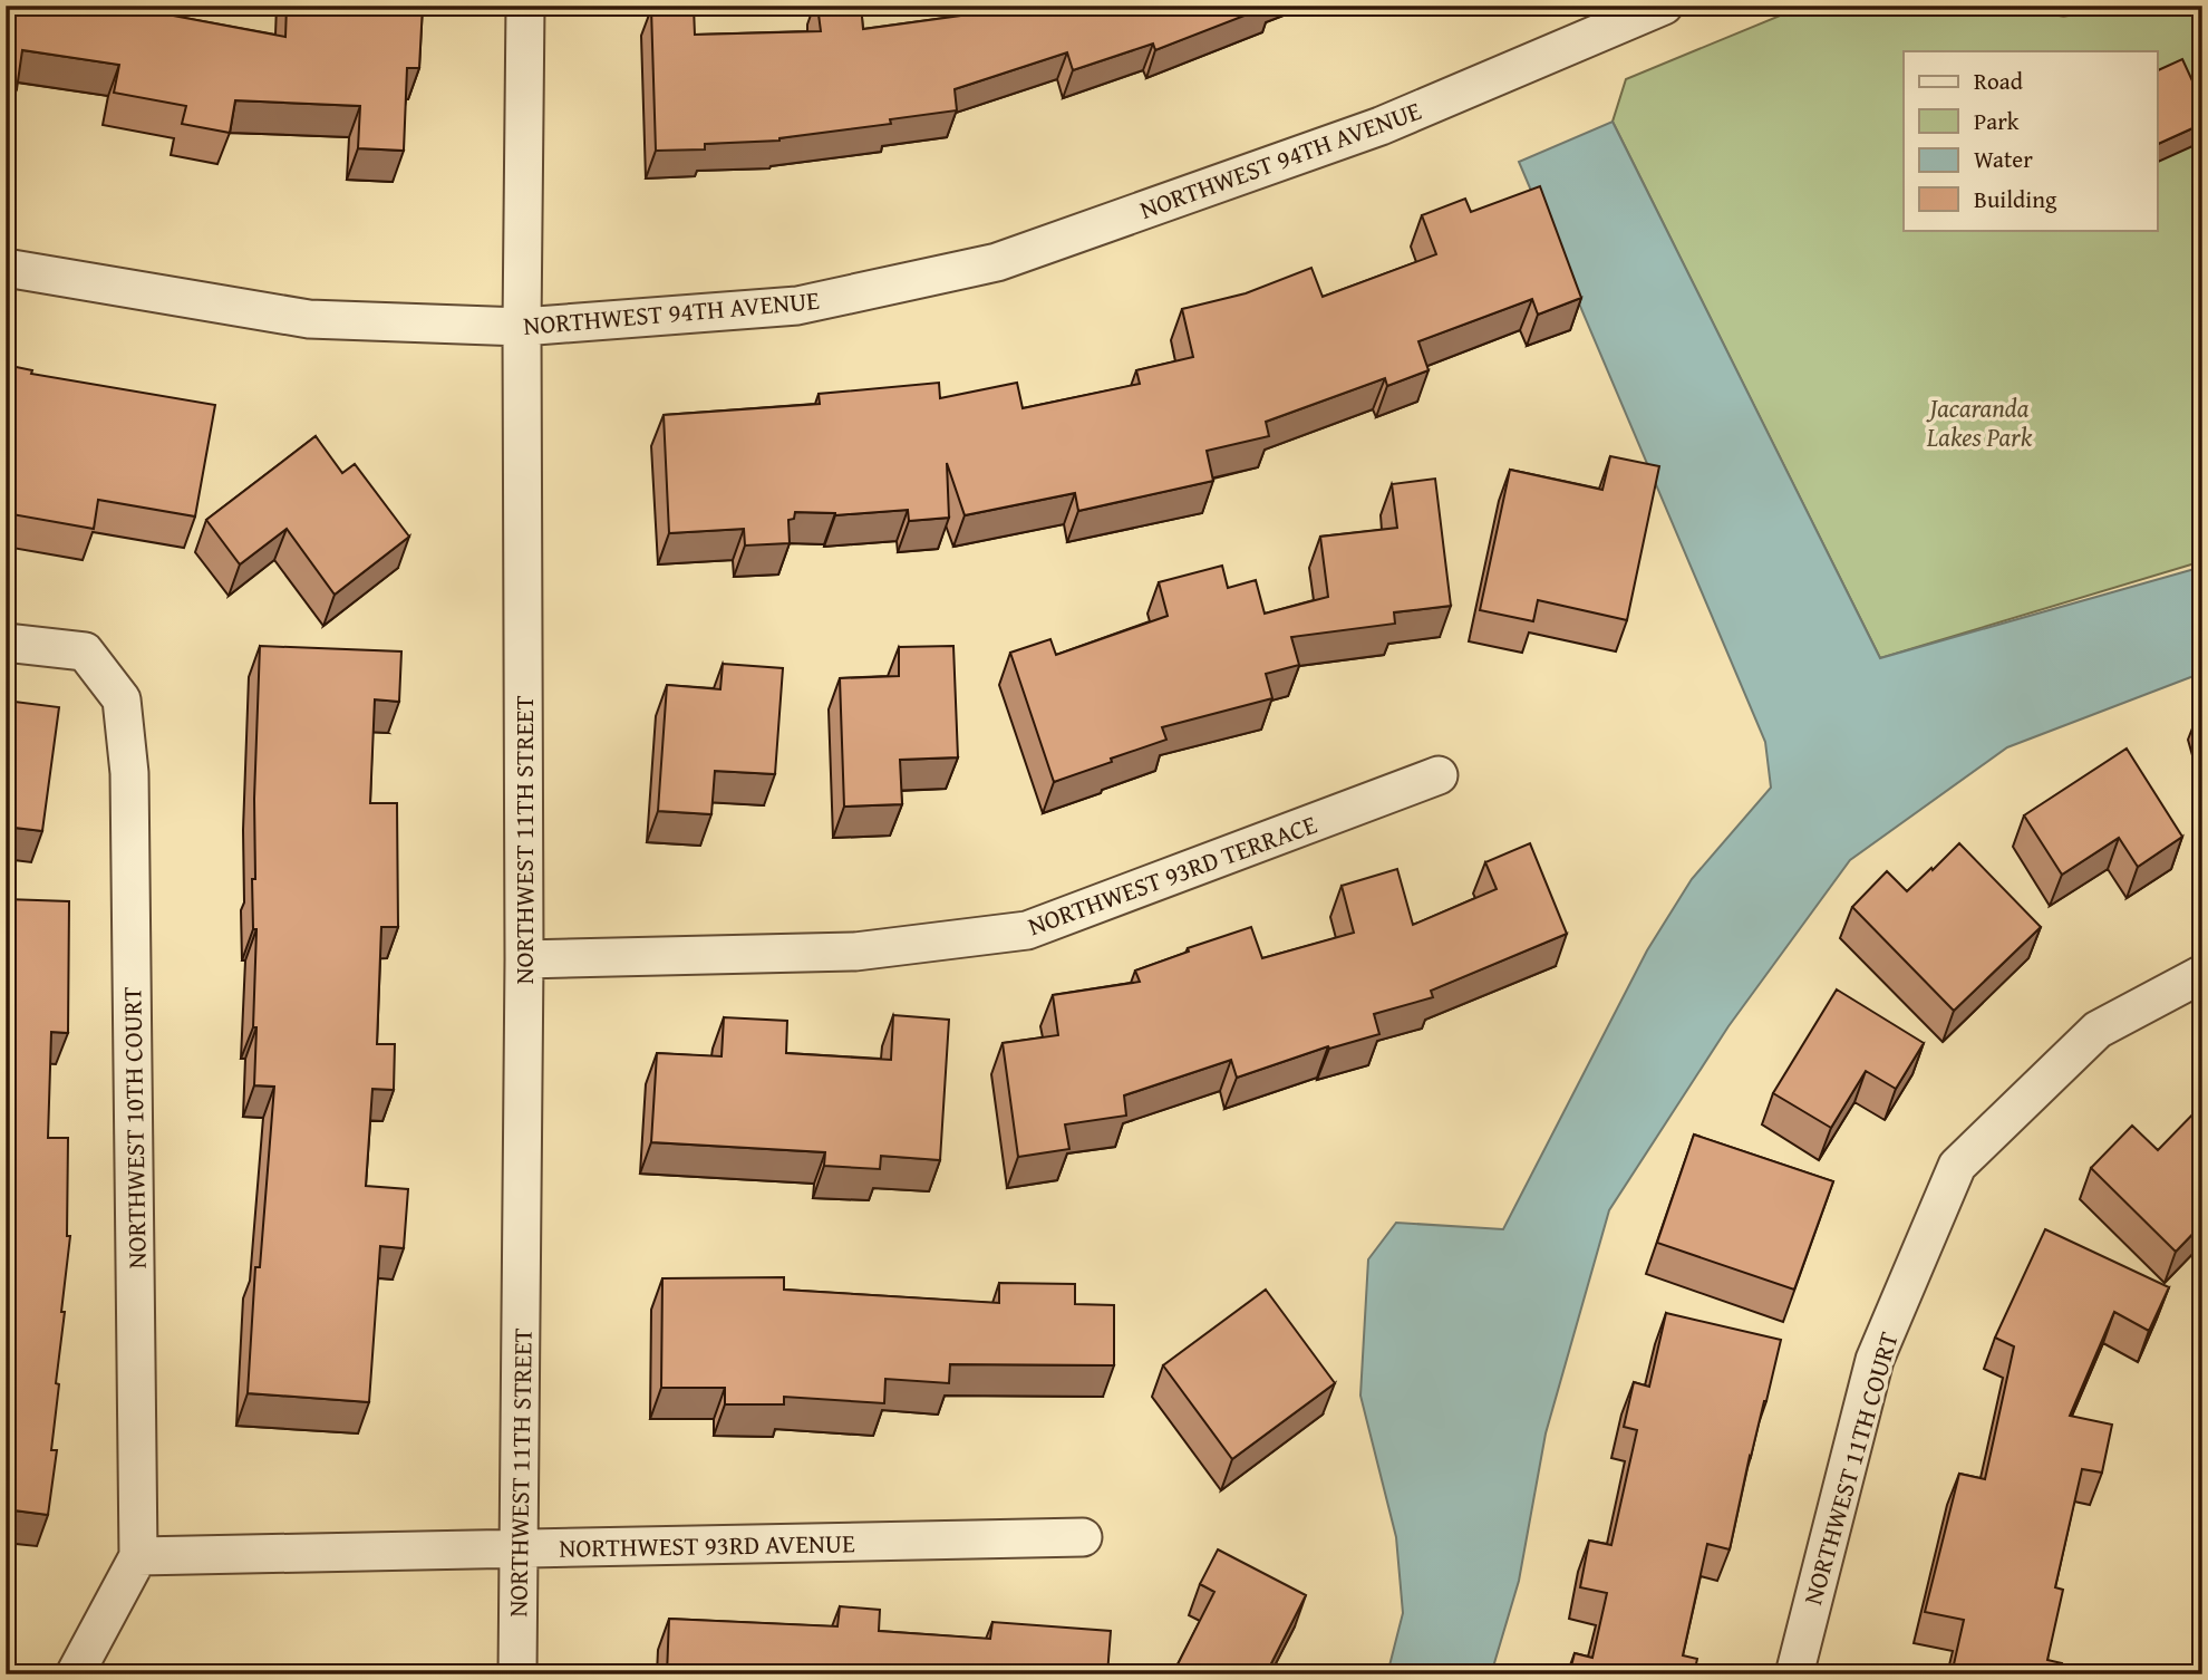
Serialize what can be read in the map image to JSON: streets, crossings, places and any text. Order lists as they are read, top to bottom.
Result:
{
  "streets": {
    "street": [
      "NORTHWEST 94TH AVENUE",
      "NORTHWEST 11TH STREET",
      "NORTHWEST 93RD TERRACE",
      "NORTHWEST 10TH COURT",
      "NORTHWEST 11TH COURT",
      "NORTHWEST 93RD AVENUE"
    ]
  },
  "crossings": [
    ["NORTHWEST 94TH AVENUE", "NORTHWEST 11TH STREET"],
    ["NORTHWEST 11TH STREET", "NORTHWEST 93RD TERRACE"],
    ["NORTHWEST 11TH STREET", "NORTHWEST 93RD AVENUE"],
    ["NORTHWEST 10TH COURT", "NORTHWEST 93RD AVENUE"]
  ],
  "parks": ["Jacaranda Lakes Park"],
  "legend": [
    "Road",
    "Park",
    "Water",
    "Building"
  ]
}
